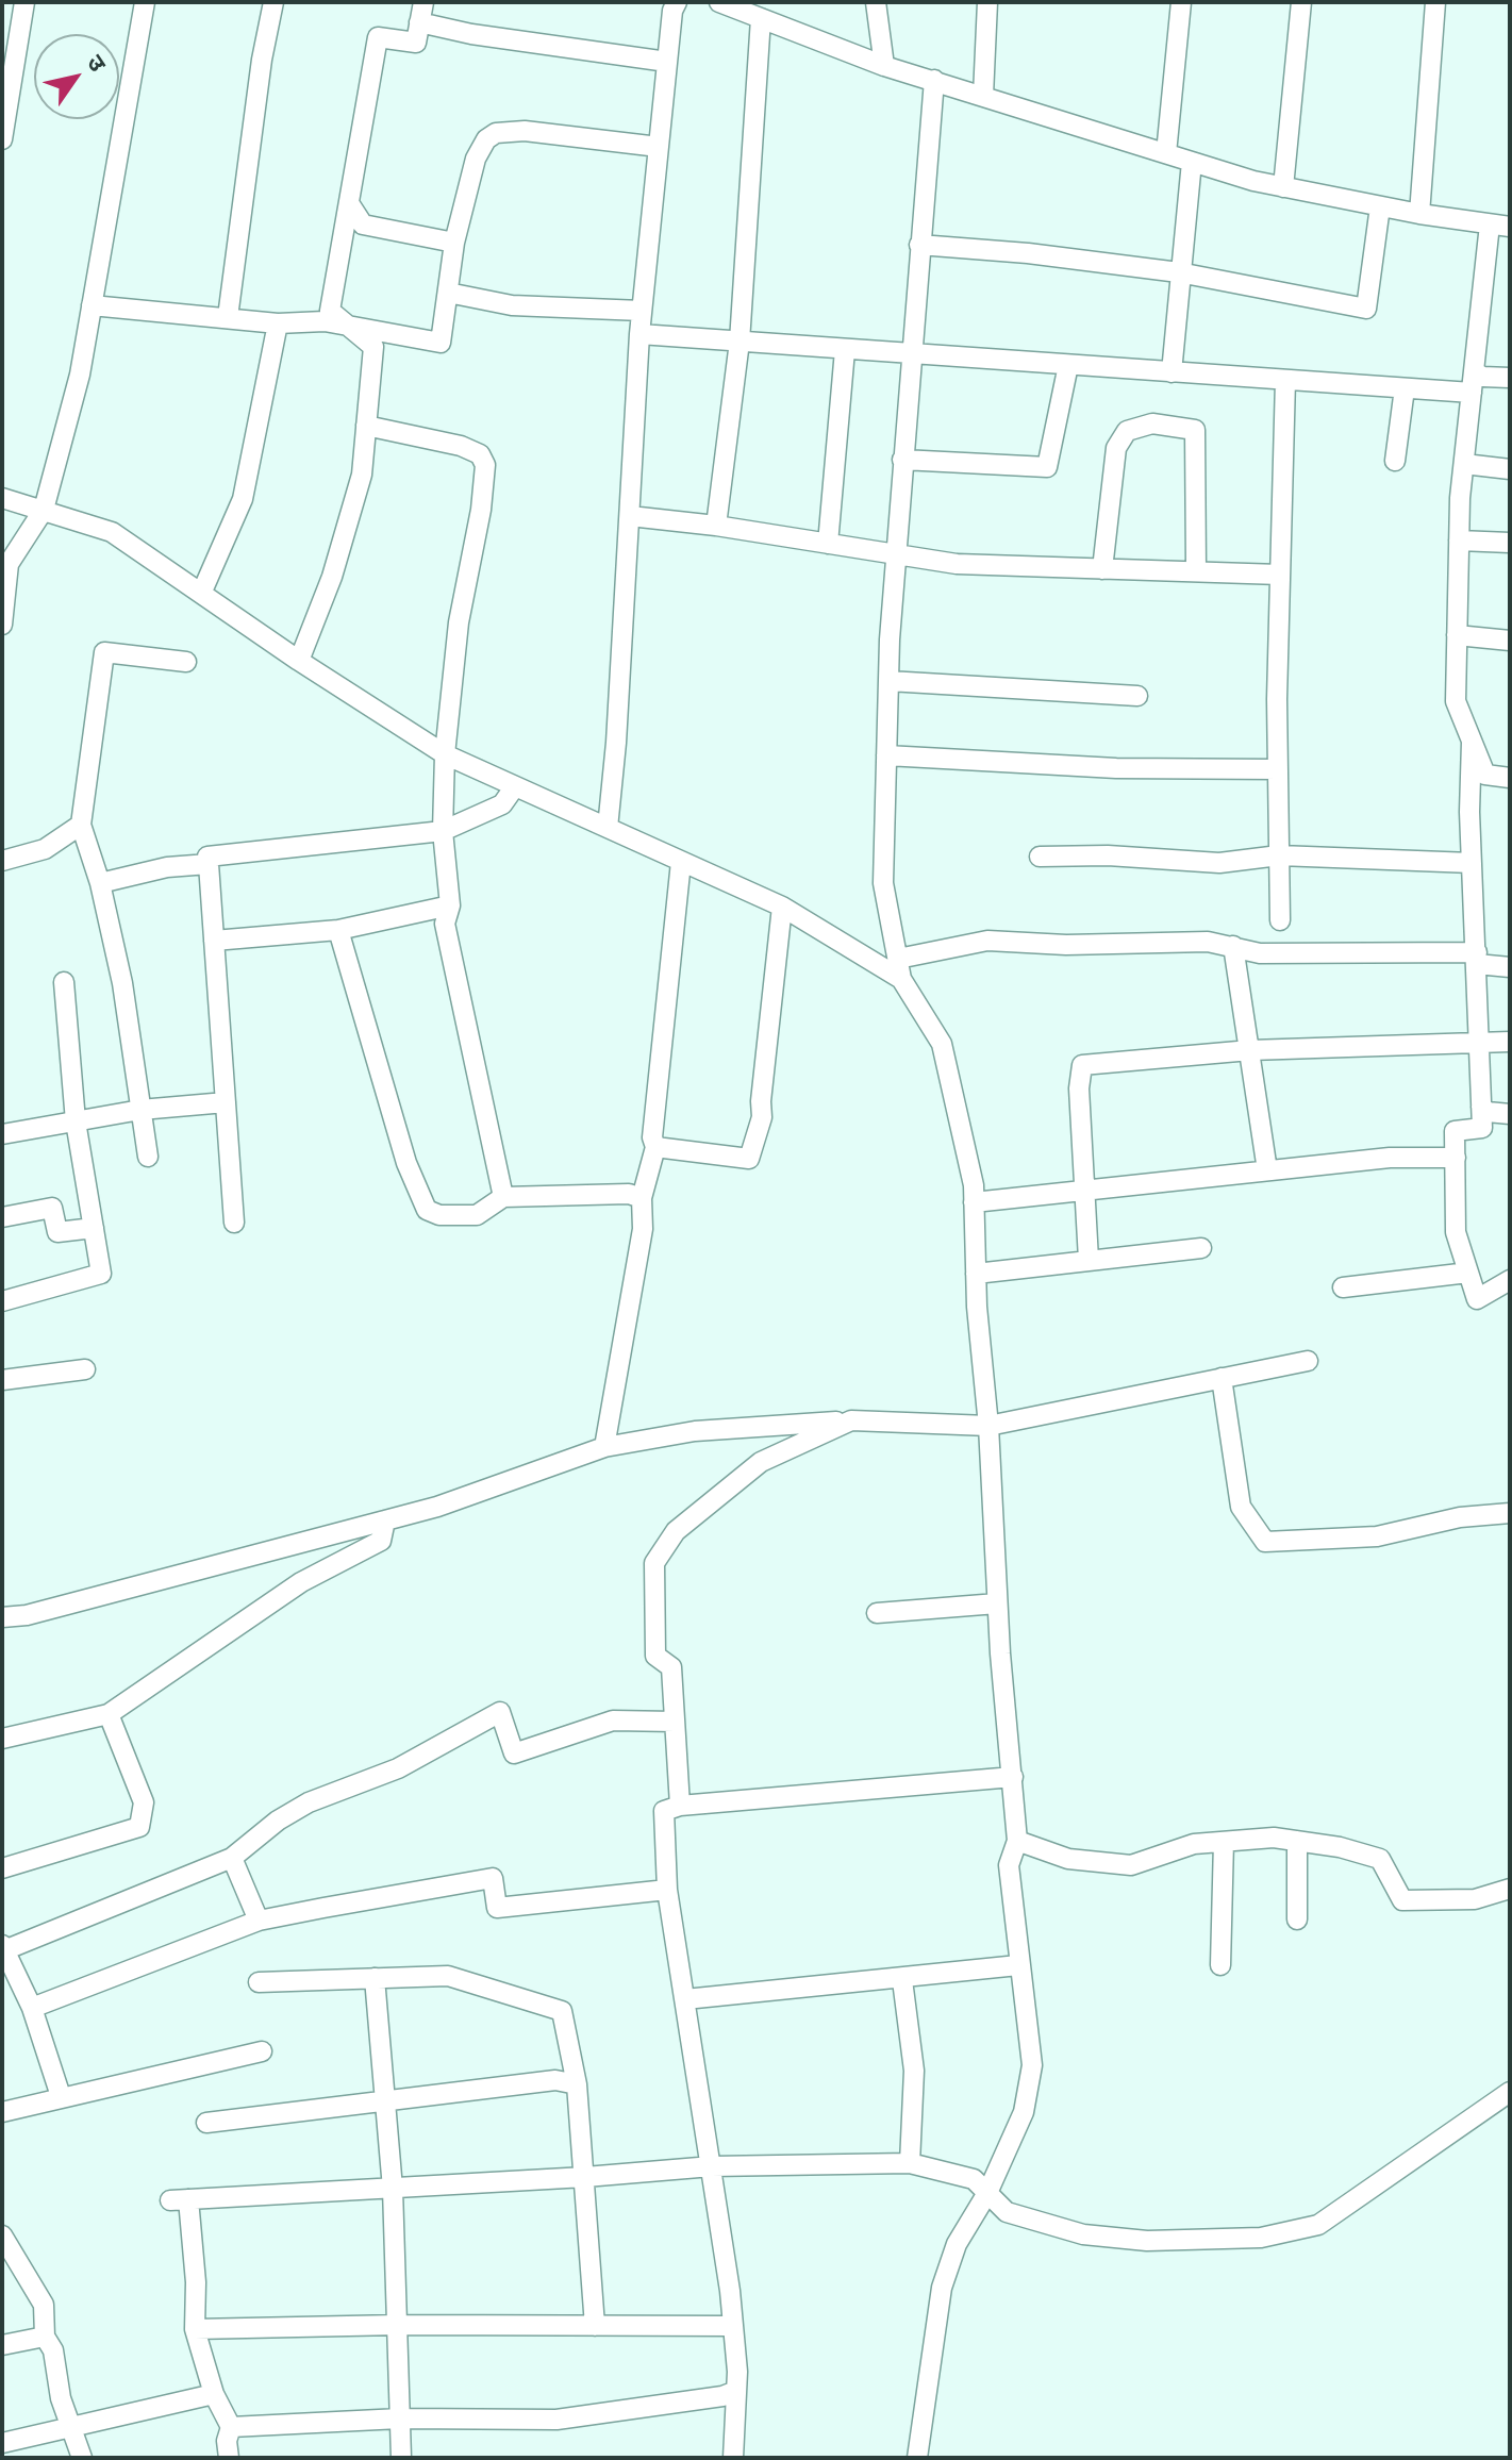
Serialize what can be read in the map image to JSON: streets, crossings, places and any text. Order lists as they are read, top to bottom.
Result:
{
  "north": "top right"
}
